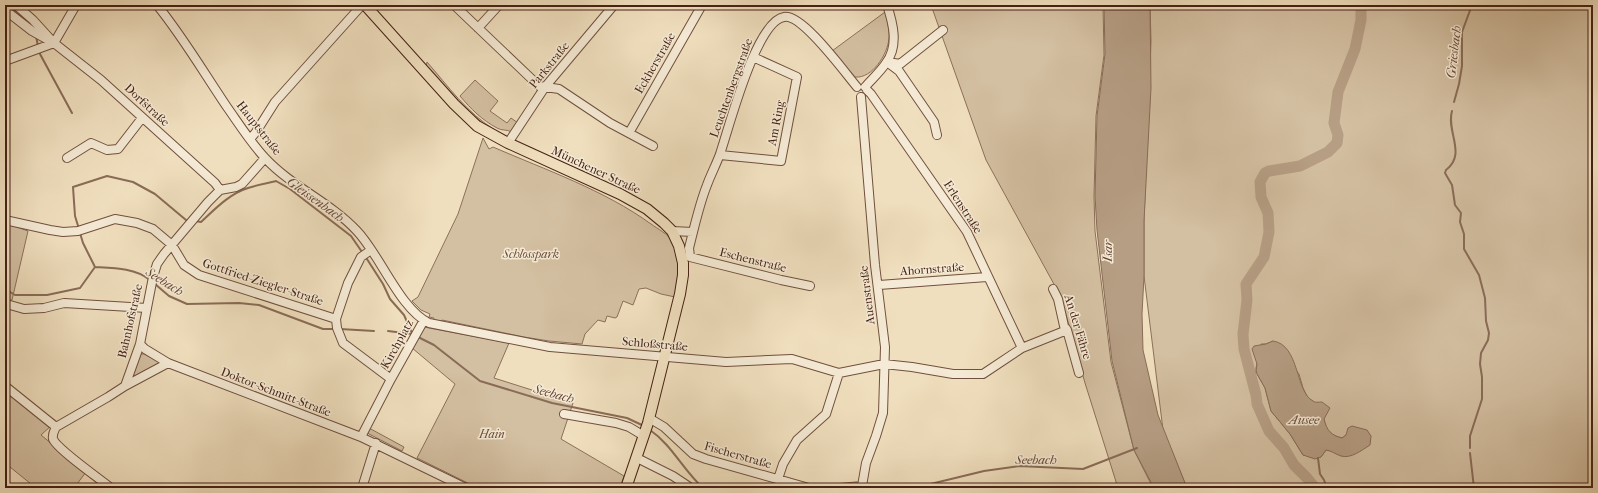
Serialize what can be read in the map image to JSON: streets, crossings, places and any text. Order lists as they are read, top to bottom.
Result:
{
  "streets": {
    "main road": ["Münchener Straße"],
    "street": [
      "Eckherstraße",
      "Parkstraße",
      "Leuchtenbergstraße",
      "Dorfstraße",
      "Am Ring",
      "Hauptstraße",
      "Erlenstraße",
      "Eschenstraße",
      "Ahornstraße",
      "Gottfried-Ziegler-Straße",
      "Auenstraße",
      "Bahnhofstraße",
      "An der Fähre",
      "Kirchplatz",
      "Schloßstraße",
      "Doktor-Schmitt-Straße",
      "Fischerstraße"
    ]
  },
  "crossings": [
    ["Parkstraße", "Münchener Straße"],
    ["Leuchtenbergstraße", "Am Ring"],
    ["Leuchtenbergstraße", "Erlenstraße"],
    ["Leuchtenbergstraße", "Auenstraße"],
    ["Dorfstraße", "Bahnhofstraße"],
    ["Hauptstraße", "Kirchplatz"],
    ["Hauptstraße", "Schloßstraße"],
    ["Münchener Straße", "Eschenstraße"],
    ["Münchener Straße", "Schloßstraße"],
    ["Münchener Straße", "Fischerstraße"],
    ["Erlenstraße", "Ahornstraße"],
    ["Erlenstraße", "Auenstraße"],
    ["Erlenstraße", "Schloßstraße"],
    ["Ahornstraße", "Auenstraße"],
    ["Gottfried-Ziegler-Straße", "Bahnhofstraße"],
    ["Gottfried-Ziegler-Straße", "Kirchplatz"],
    ["Auenstraße", "Schloßstraße"],
    ["Bahnhofstraße", "Doktor-Schmitt-Straße"],
    ["An der Fähre", "Schloßstraße"],
    ["Kirchplatz", "Schloßstraße"],
    ["Kirchplatz", "Doktor-Schmitt-Straße"]
  ],
  "water": [
    "Griesbach",
    "Gleissenbach",
    "Isar",
    "Seebach",
    "Ausee"
  ],
  "parks": ["Schlosspark", "Hain"]
}
